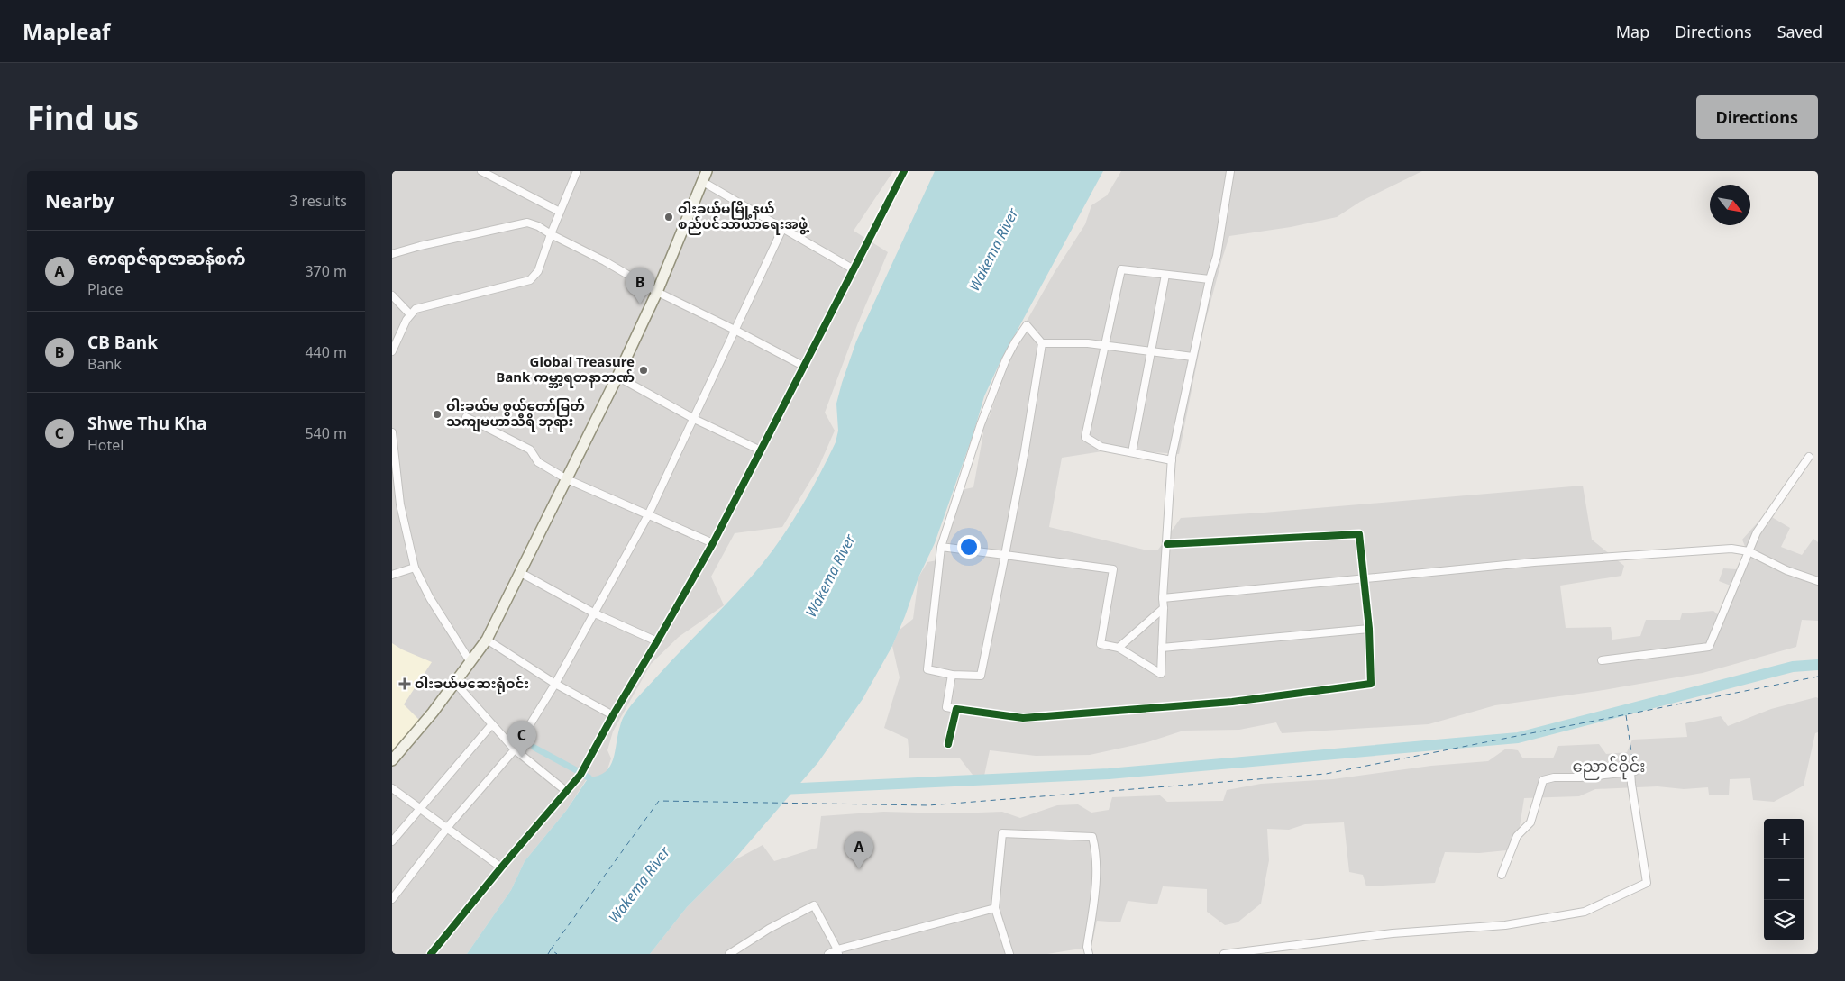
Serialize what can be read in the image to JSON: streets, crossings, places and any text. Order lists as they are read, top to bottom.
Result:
{
  "districts": ["ညောင်ဝိုင်း"],
  "water": ["Wakema River"],
  "places": {
    "other": ["ဝါးခယ်မမြို့နယ် စည်ပင်သာယာရေးအဖွဲ့", "Global Treasure Bank ကမ္ဘာ့ရတနာဘဏ်", "ဝါးခယ်မ စွယ်တော်မြတ် သကျမဟာသီရိ ဘုရား"],
    "health": ["ဝါးခယ်မဆေးရုံဝင်း"]
  },
  "north": "bottom right",
  "page": {
    "header": "Mapleaf",
    "nav": ["Map", "Directions", "Saved"],
    "buttons": "Directions",
    "title": "Find us",
    "heading": ["Nearby", "3 results"],
    "list": [
      {
        "mark": "A",
        "name": "ဧကရာဇ်ရာဇာဆန်စက်",
        "note": "Place",
        "value": "370 m"
      },
      {
        "mark": "B",
        "name": "CB Bank",
        "note": "Bank",
        "value": "440 m"
      },
      {
        "mark": "C",
        "name": "Shwe Thu Kha",
        "note": "Hotel",
        "value": "540 m"
      }
    ],
    "pins": ["B", "C", "A"],
    "map_buttons": ["+", "−"]
  }
}
